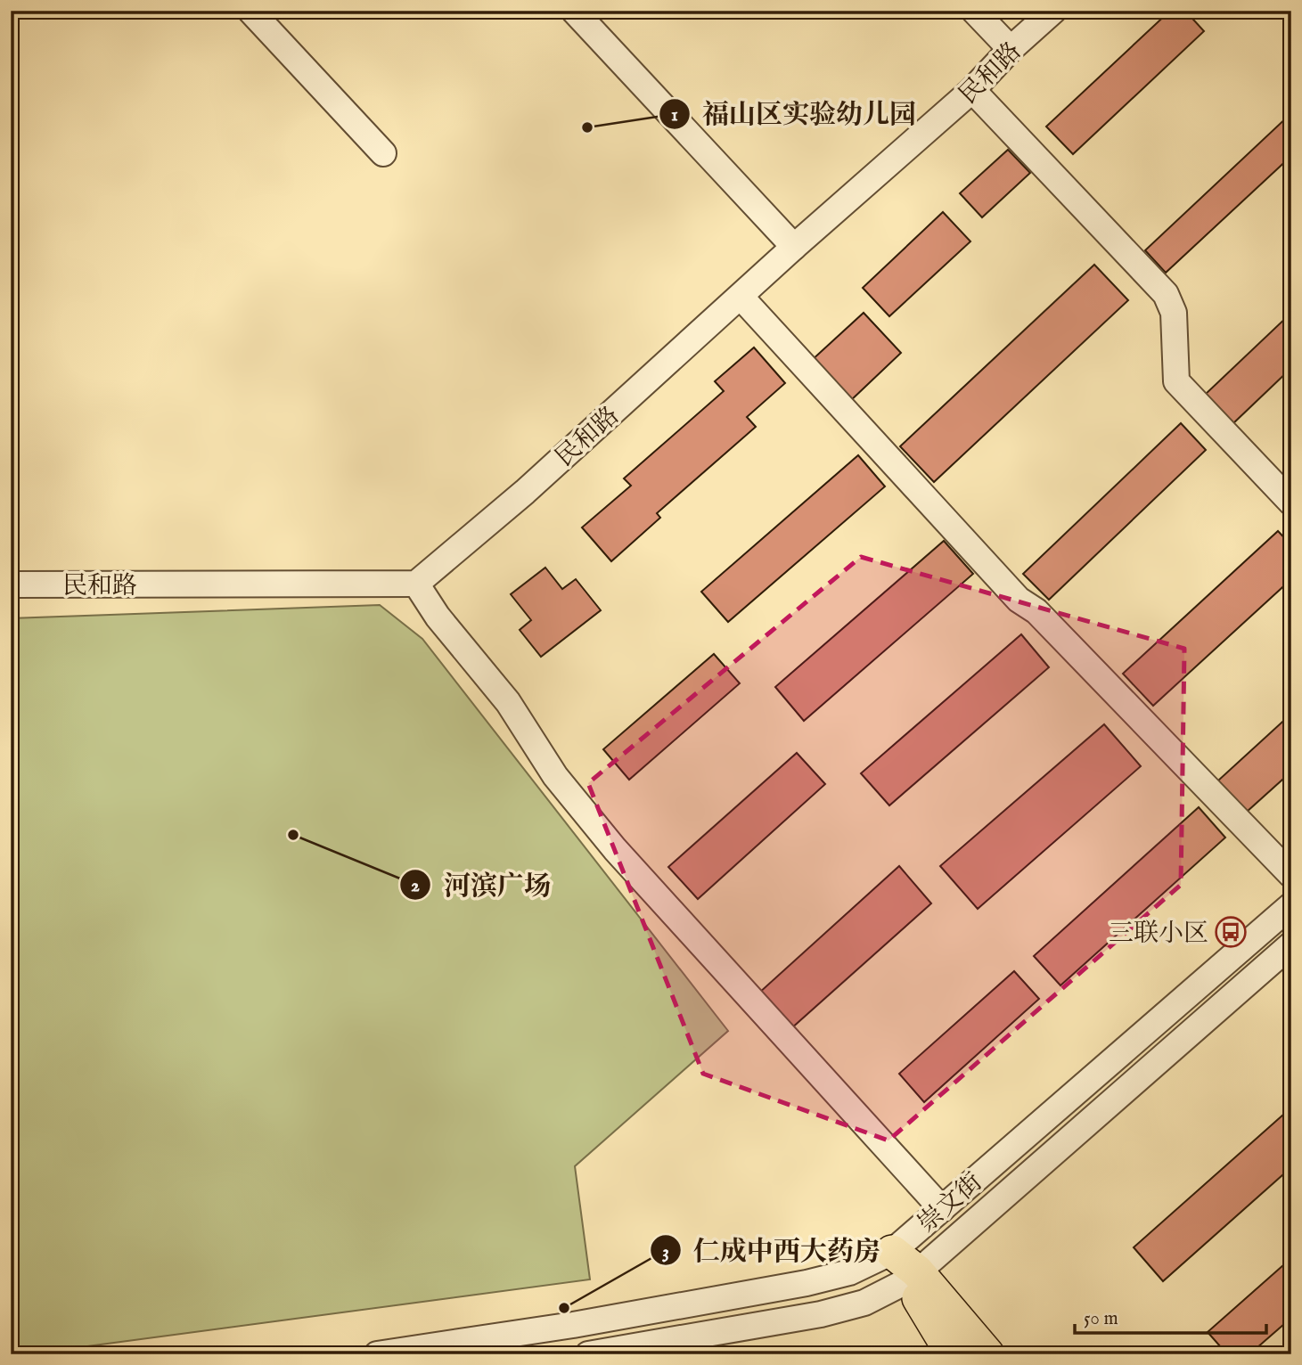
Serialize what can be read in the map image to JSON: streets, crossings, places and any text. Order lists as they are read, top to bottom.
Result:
{
  "streets": {
    "street": ["民和路", "崇文街"]
  },
  "places": {
    "other": ["福山区实验幼儿园", "河滨广场", "仁成中西大药房"],
    "bus stop": ["三联小区"]
  },
  "scale_bar": "50 m"
}
